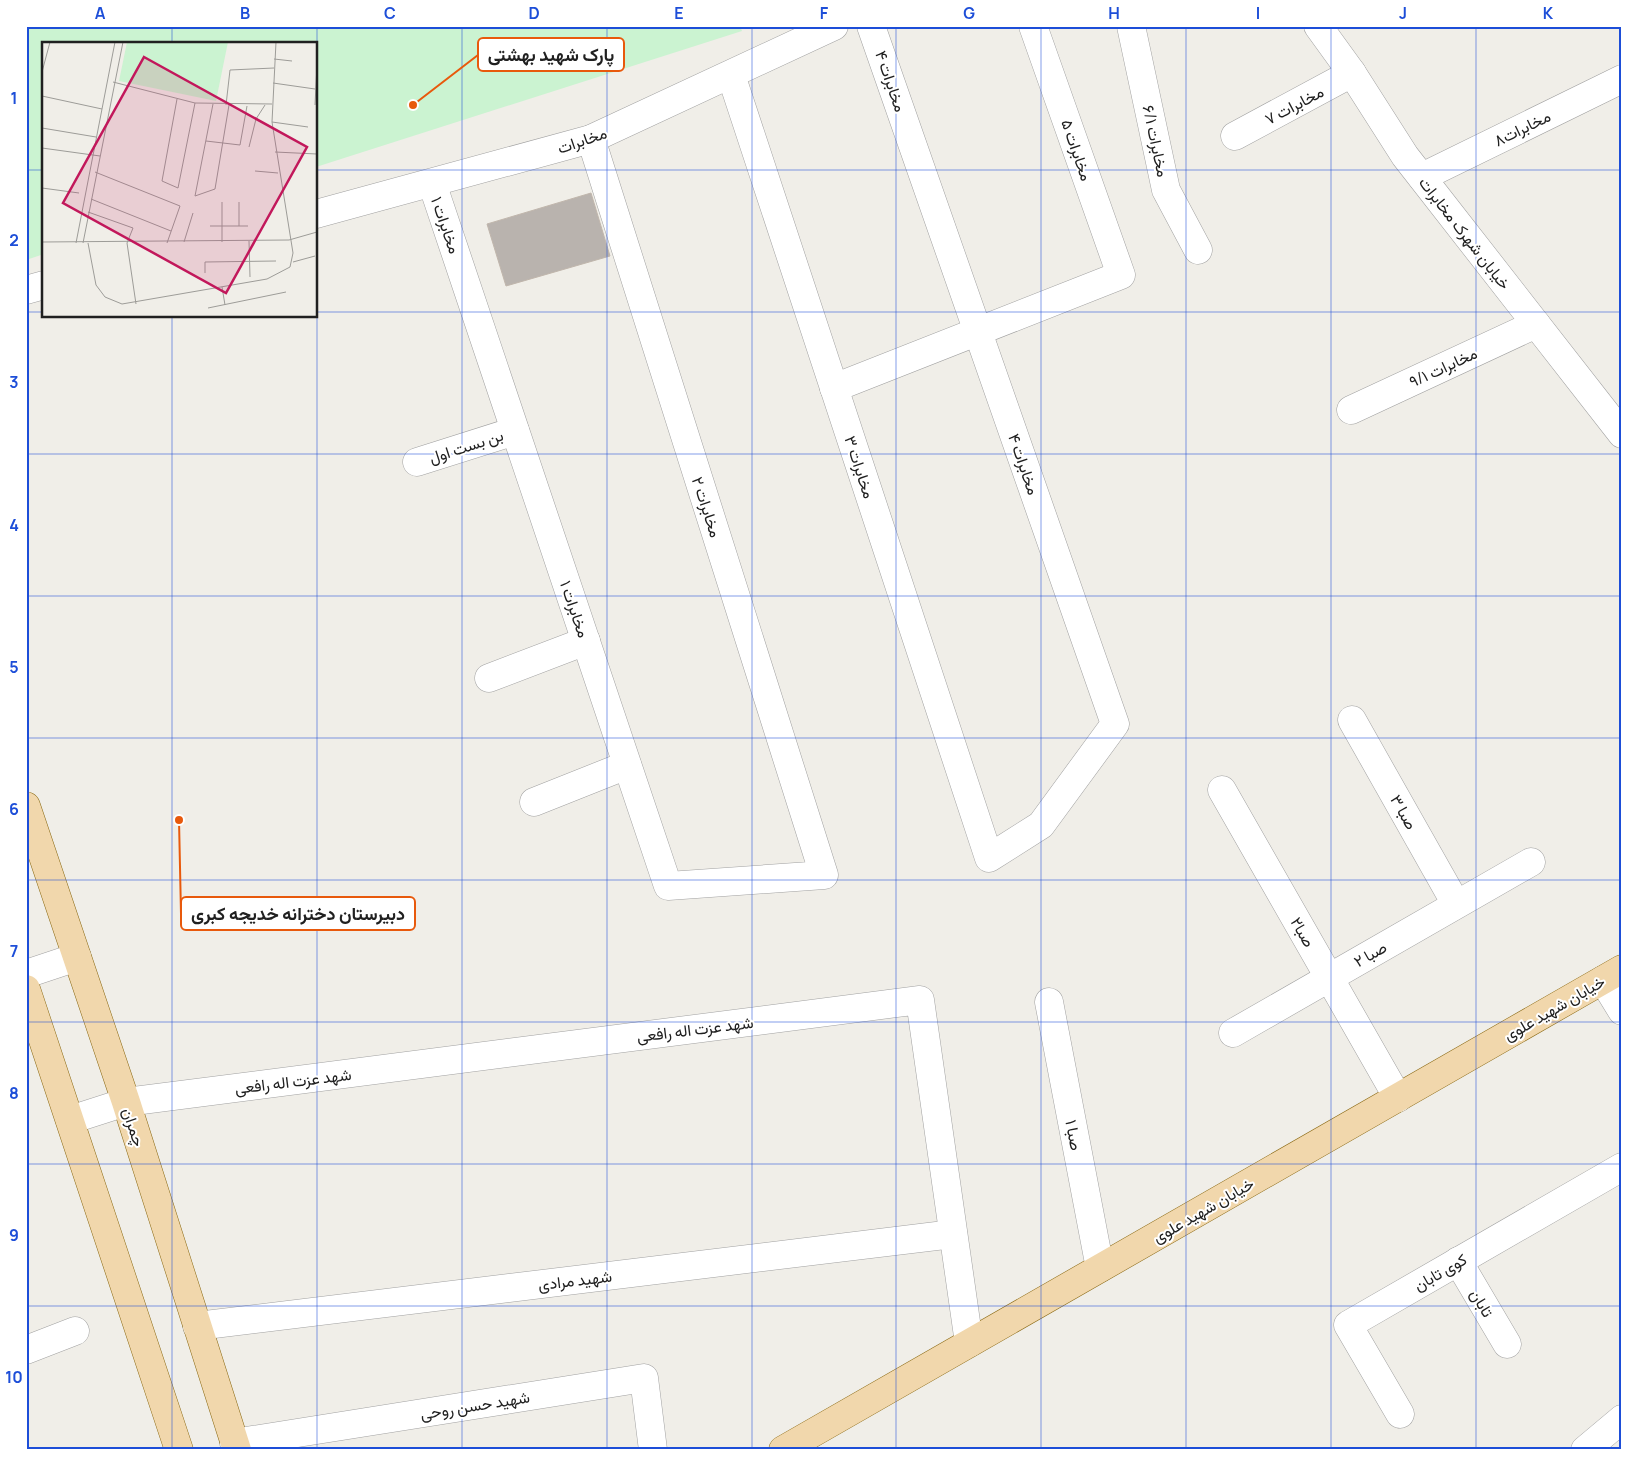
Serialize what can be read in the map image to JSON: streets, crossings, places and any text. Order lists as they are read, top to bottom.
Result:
{
  "streets": {
    "main road": ["خیابان شهید علوی", "چمران"],
    "street": [
      "مخابرات ۴",
      "مخابرات ۷",
      "مخابرات۸",
      "مخابرات",
      "مخابرات ۶/۱",
      "مخابرات ۵",
      "مخابرات ۱",
      "خیابان شهرک مخابرات",
      "مخابرات ۹/۱",
      "بن بست اول",
      "مخابرات ۳",
      "مخابرات ۲",
      "صبا ۳",
      "صبا۲",
      "صبا ۲",
      "شهد عزت اله رافعی",
      "صبا ۱",
      "کوی تابان",
      "شهید مرادی",
      "تابان",
      "شهید حسن روحی"
    ]
  },
  "crossings": [
    ["مخابرات ۴", "مخابرات ۵"],
    ["مخابرات ۴", "مخابرات ۳"],
    ["مخابرات ۷", "خیابان شهرک مخابرات"],
    ["مخابرات۸", "خیابان شهرک مخابرات"],
    ["مخابرات", "مخابرات ۱"],
    ["مخابرات", "مخابرات ۳"],
    ["مخابرات", "مخابرات ۲"],
    ["مخابرات ۱", "بن بست اول"],
    ["مخابرات ۱", "مخابرات ۲"],
    ["خیابان شهرک مخابرات", "مخابرات ۹/۱"],
    ["صبا ۳", "صبا ۲"],
    ["صبا۲", "صبا ۲"],
    ["خیابان شهید علوی", "شهد عزت اله رافعی"],
    ["خیابان شهید علوی", "صبا ۱"],
    ["شهد عزت اله رافعی", "چمران"],
    ["شهد عزت اله رافعی", "شهید مرادی"],
    ["چمران", "شهید مرادی"],
    ["چمران", "شهید حسن روحی"],
    ["کوی تابان", "تابان"]
  ],
  "places": ["پارک شهید بهشتی", "دبیرستان دخترانه خدیجه کبری"],
  "grid": {
    "columns": [
      "A",
      "B",
      "C",
      "D",
      "E",
      "F",
      "G",
      "H",
      "I",
      "J",
      "K"
    ],
    "rows": [
      "1",
      "2",
      "3",
      "4",
      "5",
      "6",
      "7",
      "8",
      "9",
      "10"
    ]
  }
}
